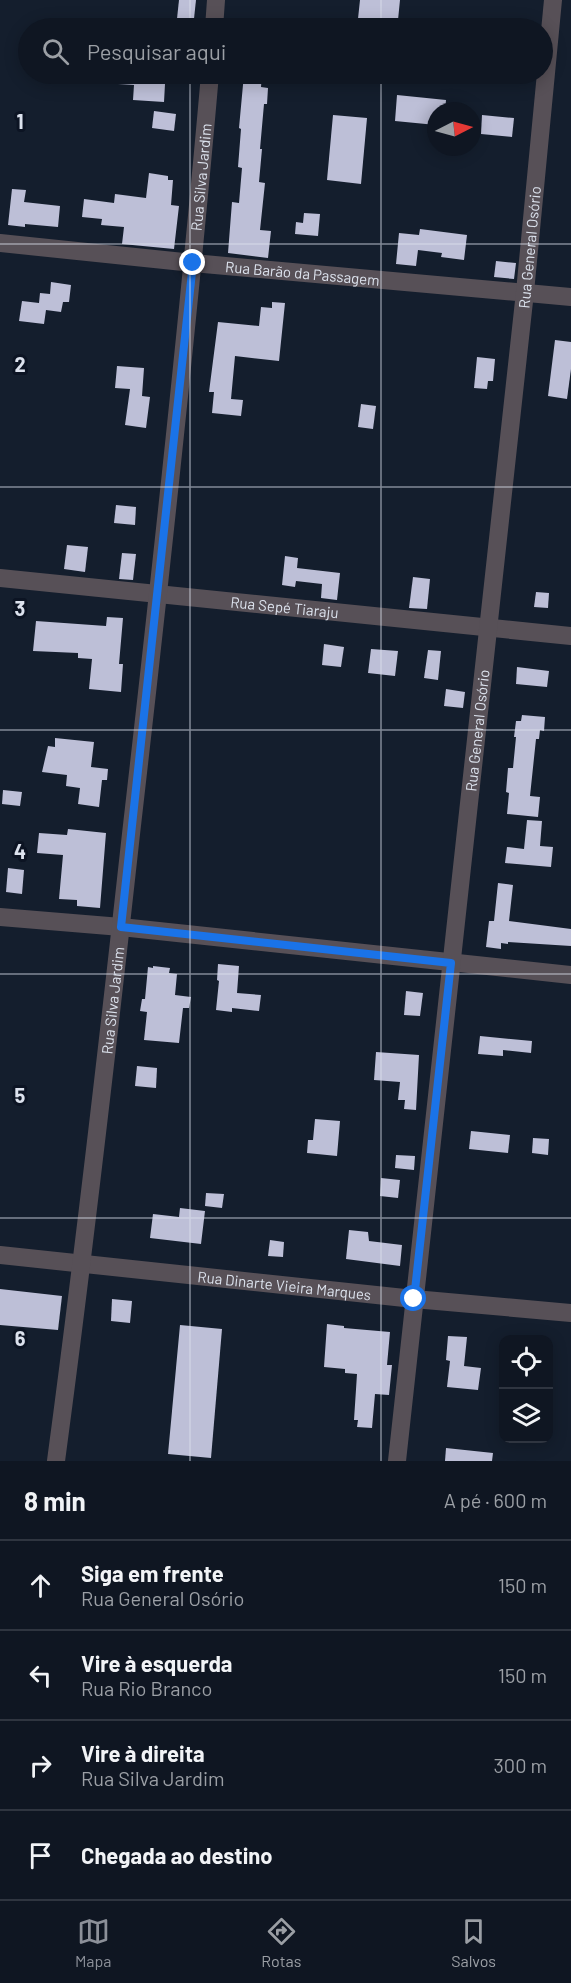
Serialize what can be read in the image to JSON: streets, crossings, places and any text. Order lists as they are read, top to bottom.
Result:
{
  "streets": {
    "street": [
      "Rua Silva Jardim",
      "Rua General Osório",
      "Rua Barão da Passagem",
      "Rua Sepé Tiaraju",
      "Rua Dinarte Vieira Marques"
    ]
  },
  "crossings": [
    ["Rua Silva Jardim", "Rua Barão da Passagem"],
    ["Rua Silva Jardim", "Rua Sepé Tiaraju"],
    ["Rua Silva Jardim", "Rua Dinarte Vieira Marques"],
    ["Rua General Osório", "Rua Barão da Passagem"],
    ["Rua General Osório", "Rua Sepé Tiaraju"],
    ["Rua General Osório", "Rua Dinarte Vieira Marques"]
  ],
  "north": "right",
  "page": {
    "search": "Pesquisar aqui",
    "heading": ["8 min", "A pé · 600 m"],
    "list": [
      ["Siga em frente", "Rua General Osório", "150 m"],
      ["Vire à esquerda", "Rua Rio Branco", "150 m"],
      ["Vire à direita", "Rua Silva Jardim", "300 m"],
      "Chegada ao destino"
    ],
    "nav": ["Mapa", "Rotas", "Salvos"]
  },
  "grid": {
    "rows": [
      "1",
      "2",
      "3",
      "4",
      "5",
      "6"
    ]
  }
}
